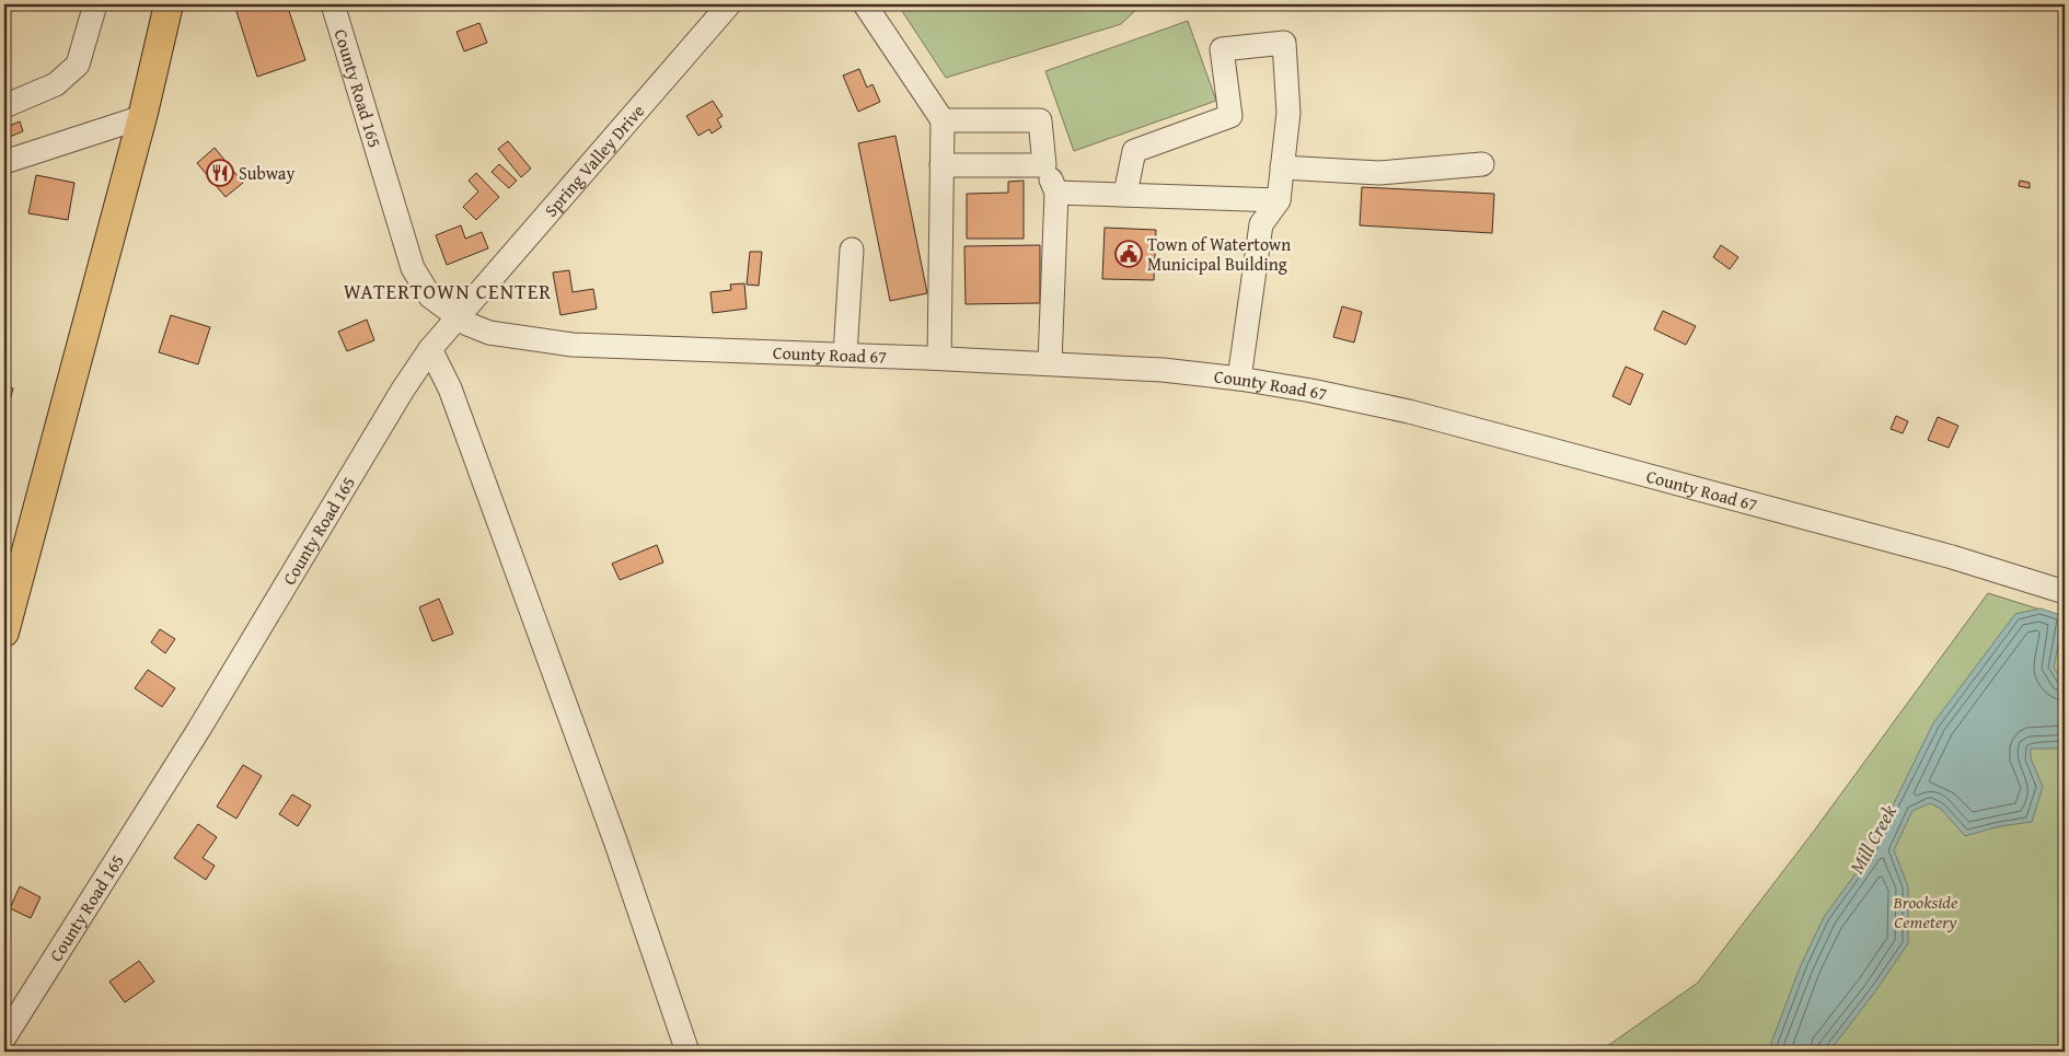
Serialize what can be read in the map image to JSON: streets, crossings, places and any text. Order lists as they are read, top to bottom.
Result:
{
  "streets": {
    "street": ["County Road 165", "Spring Valley Drive", "County Road 67"]
  },
  "crossings": [
    ["County Road 165", "Spring Valley Drive"],
    ["County Road 165", "County Road 67"],
    ["Spring Valley Drive", "County Road 67"]
  ],
  "districts": ["WATERTOWN CENTER"],
  "water": ["Mill Creek"],
  "parks": ["Brookside Cemetery"],
  "places": {
    "restaurant": ["Subway"],
    "public building": ["Town of Watertown Municipal Building"]
  }
}
